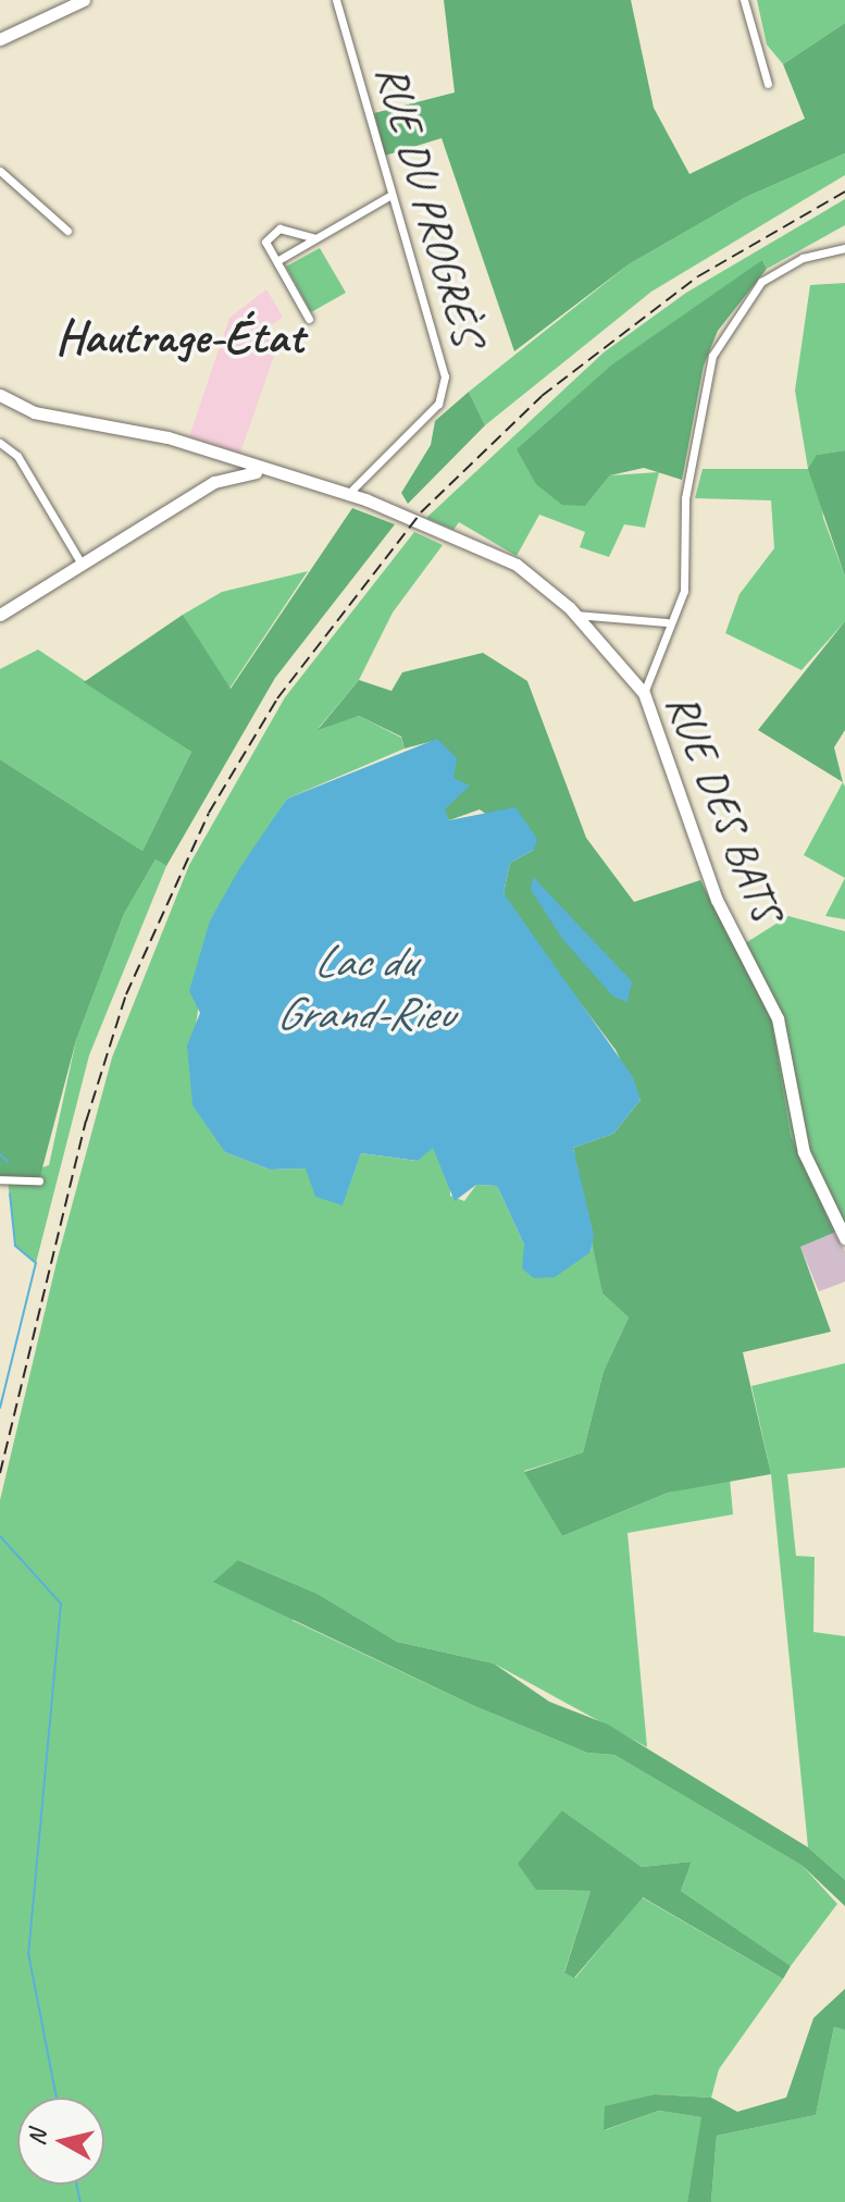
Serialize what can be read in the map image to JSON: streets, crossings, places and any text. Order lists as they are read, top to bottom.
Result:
{
  "streets": {
    "street": ["RUE DU PROGRÈS", "RUE DES BATS"]
  },
  "crossings": [
    ["RUE DU PROGRÈS", "RUE DES BATS"]
  ],
  "districts": ["Hautrage-État"],
  "water": ["Lac du Grand-Rieu"],
  "north": "left"
}
